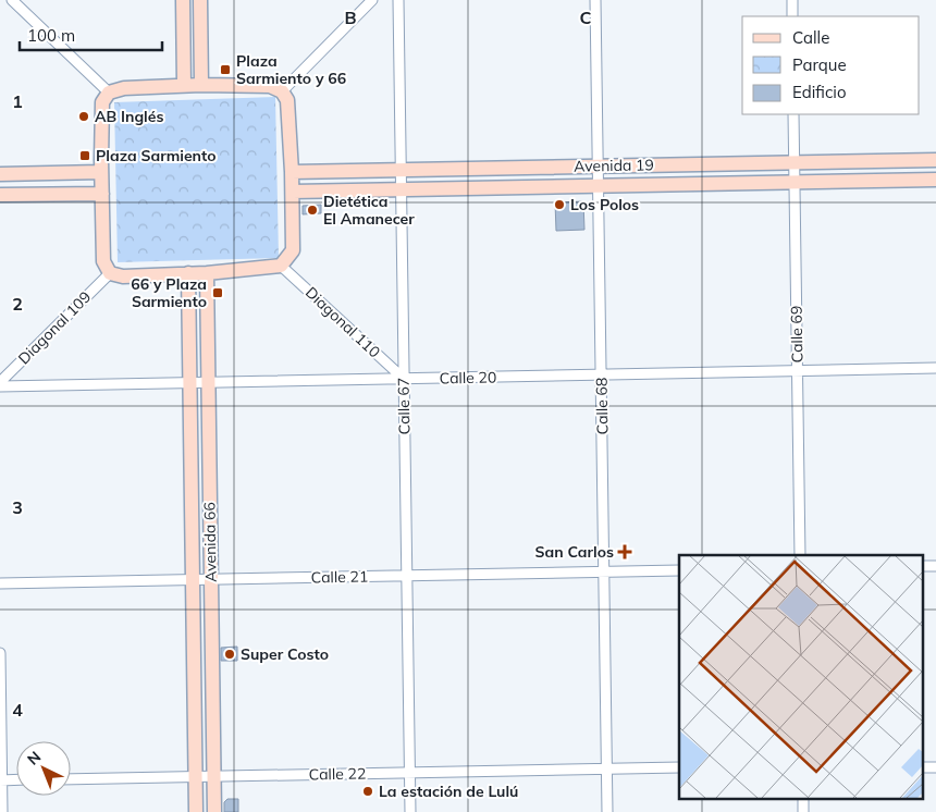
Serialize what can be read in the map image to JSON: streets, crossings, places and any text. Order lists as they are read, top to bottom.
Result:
{
  "streets": {
    "main road": ["Avenida 19", "Avenida 66"],
    "street": [
      "Diagonal 110",
      "Diagonal 109",
      "Calle 69",
      "Calle 20",
      "Calle 67",
      "Calle 68",
      "Calle 21",
      "Calle 22"
    ]
  },
  "crossings": [
    ["Avenida 19", "Calle 69"],
    ["Avenida 19", "Calle 67"],
    ["Avenida 19", "Calle 68"],
    ["Diagonal 110", "Calle 20"],
    ["Diagonal 110", "Calle 67"],
    ["Diagonal 109", "Calle 20"],
    ["Calle 69", "Calle 20"],
    ["Calle 20", "Calle 67"],
    ["Calle 20", "Calle 68"],
    ["Calle 20", "Avenida 66"],
    ["Calle 67", "Calle 21"],
    ["Calle 67", "Calle 22"],
    ["Calle 68", "Calle 21"],
    ["Calle 68", "Calle 22"],
    ["Avenida 66", "Calle 21"],
    ["Avenida 66", "Calle 22"]
  ],
  "places": {
    "transit": ["Plaza Sarmiento y 66", "Plaza Sarmiento", "66 y Plaza Sarmiento"],
    "other": [
      "AB Inglés",
      "Los Polos",
      "Dietética El Amanecer",
      "Super Costo",
      "La estación de Lulú"
    ],
    "health": ["San Carlos"]
  },
  "legend": ["Calle", "Parque", "Edificio"],
  "scale_bar": "100 m",
  "north": "top left",
  "grid": {
    "columns": ["B", "C"],
    "rows": [
      "1",
      "2",
      "3",
      "4"
    ]
  }
}
